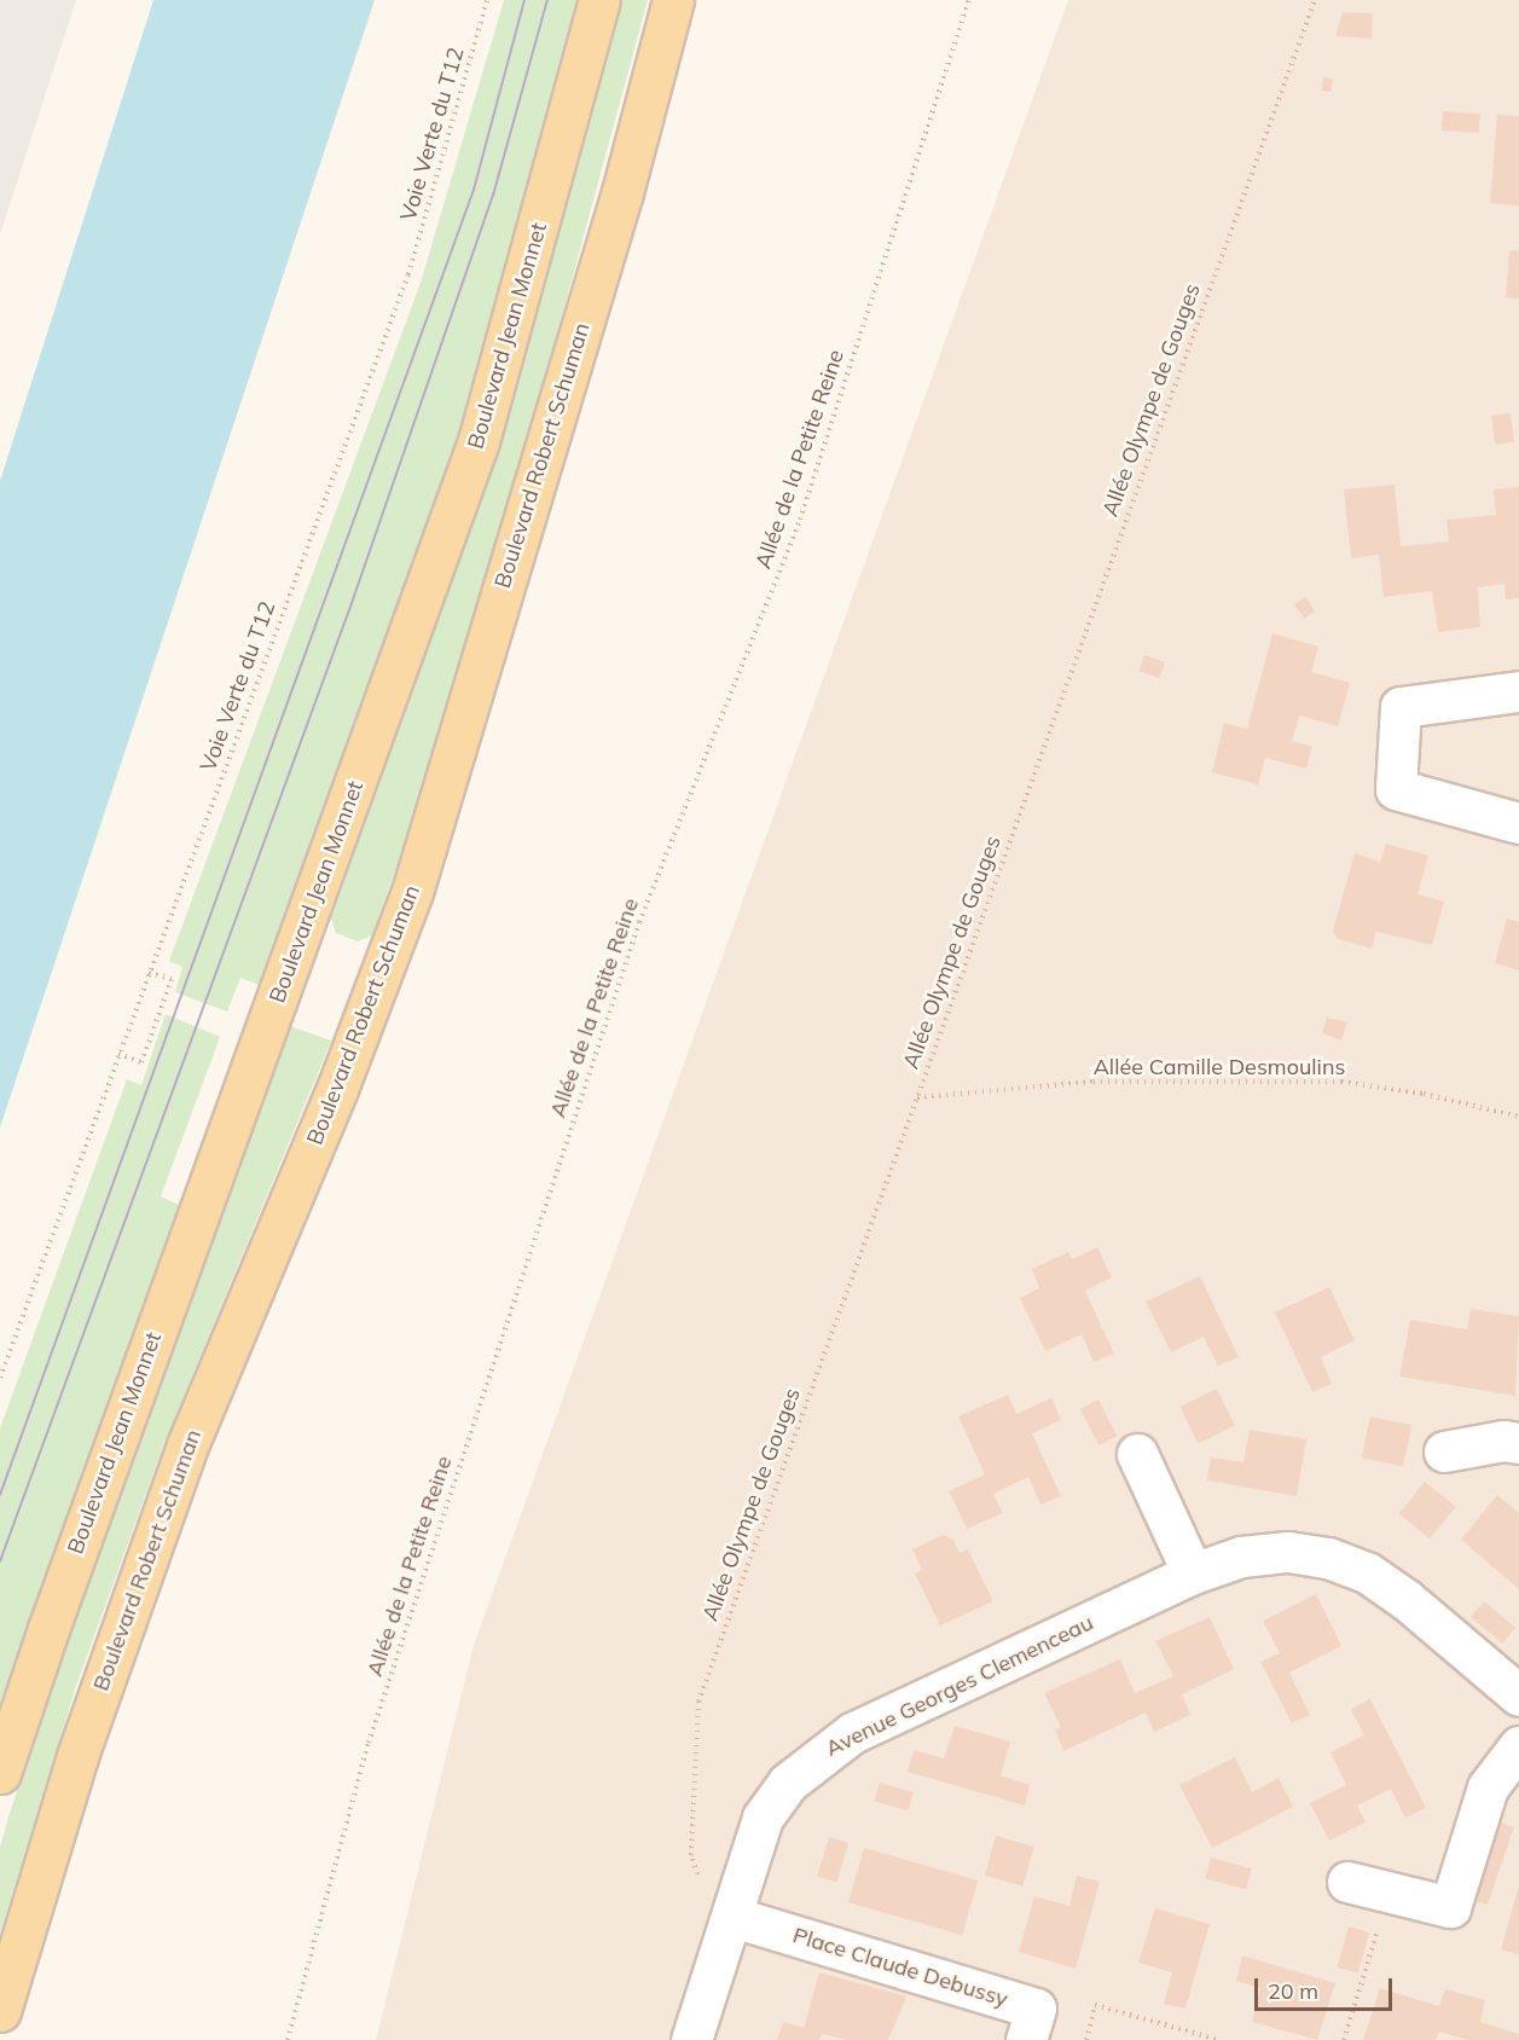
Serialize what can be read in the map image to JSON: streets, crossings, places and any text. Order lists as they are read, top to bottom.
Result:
{
  "streets": {
    "main road": ["Boulevard Jean Monnet", "Boulevard Robert Schuman"],
    "street": ["Avenue Georges Clemenceau", "Place Claude Debussy"],
    "path": [
      "Voie Verte du T12",
      "Allée Olympe de Gouges",
      "Allée de la Petite Reine",
      "Allée Camille Desmoulins"
    ]
  },
  "crossings": [
    ["Allée Olympe de Gouges", "Allée Camille Desmoulins"],
    ["Allée Olympe de Gouges", "Avenue Georges Clemenceau"],
    ["Allée Olympe de Gouges", "Place Claude Debussy"],
    ["Avenue Georges Clemenceau", "Place Claude Debussy"]
  ],
  "scale_bar": "20 m"
}
